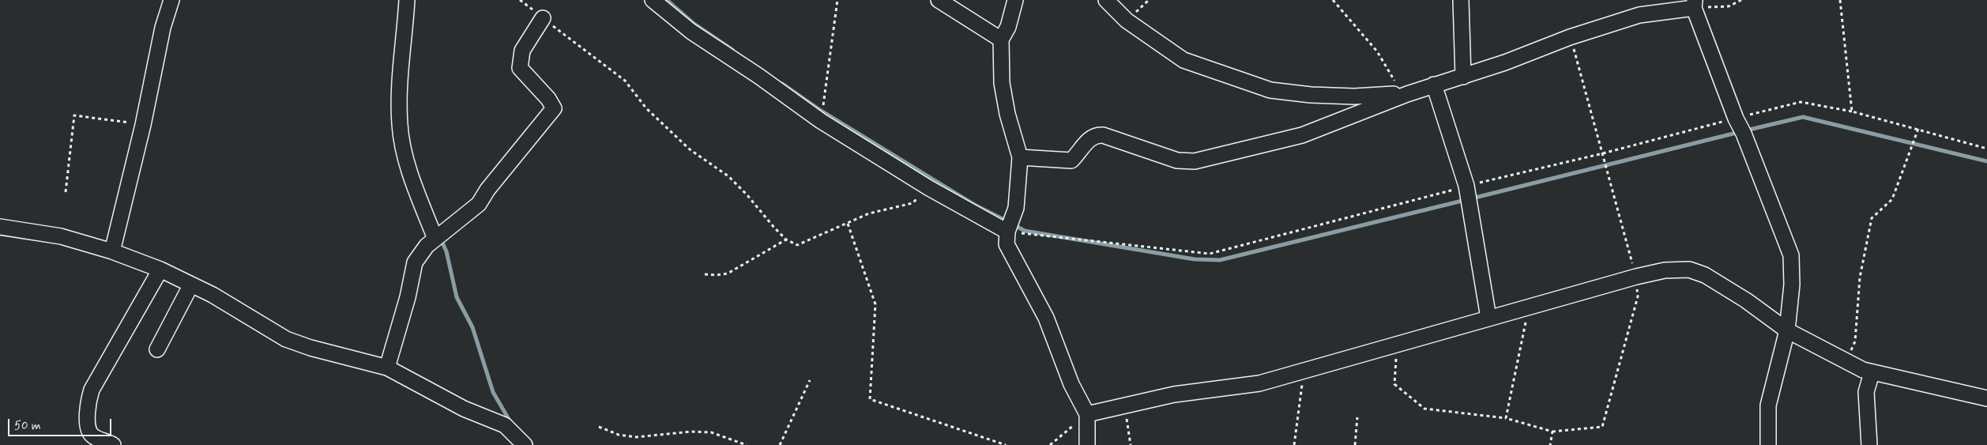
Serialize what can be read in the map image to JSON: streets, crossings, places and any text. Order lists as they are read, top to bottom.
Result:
{
  "scale_bar": "50 m"
}
